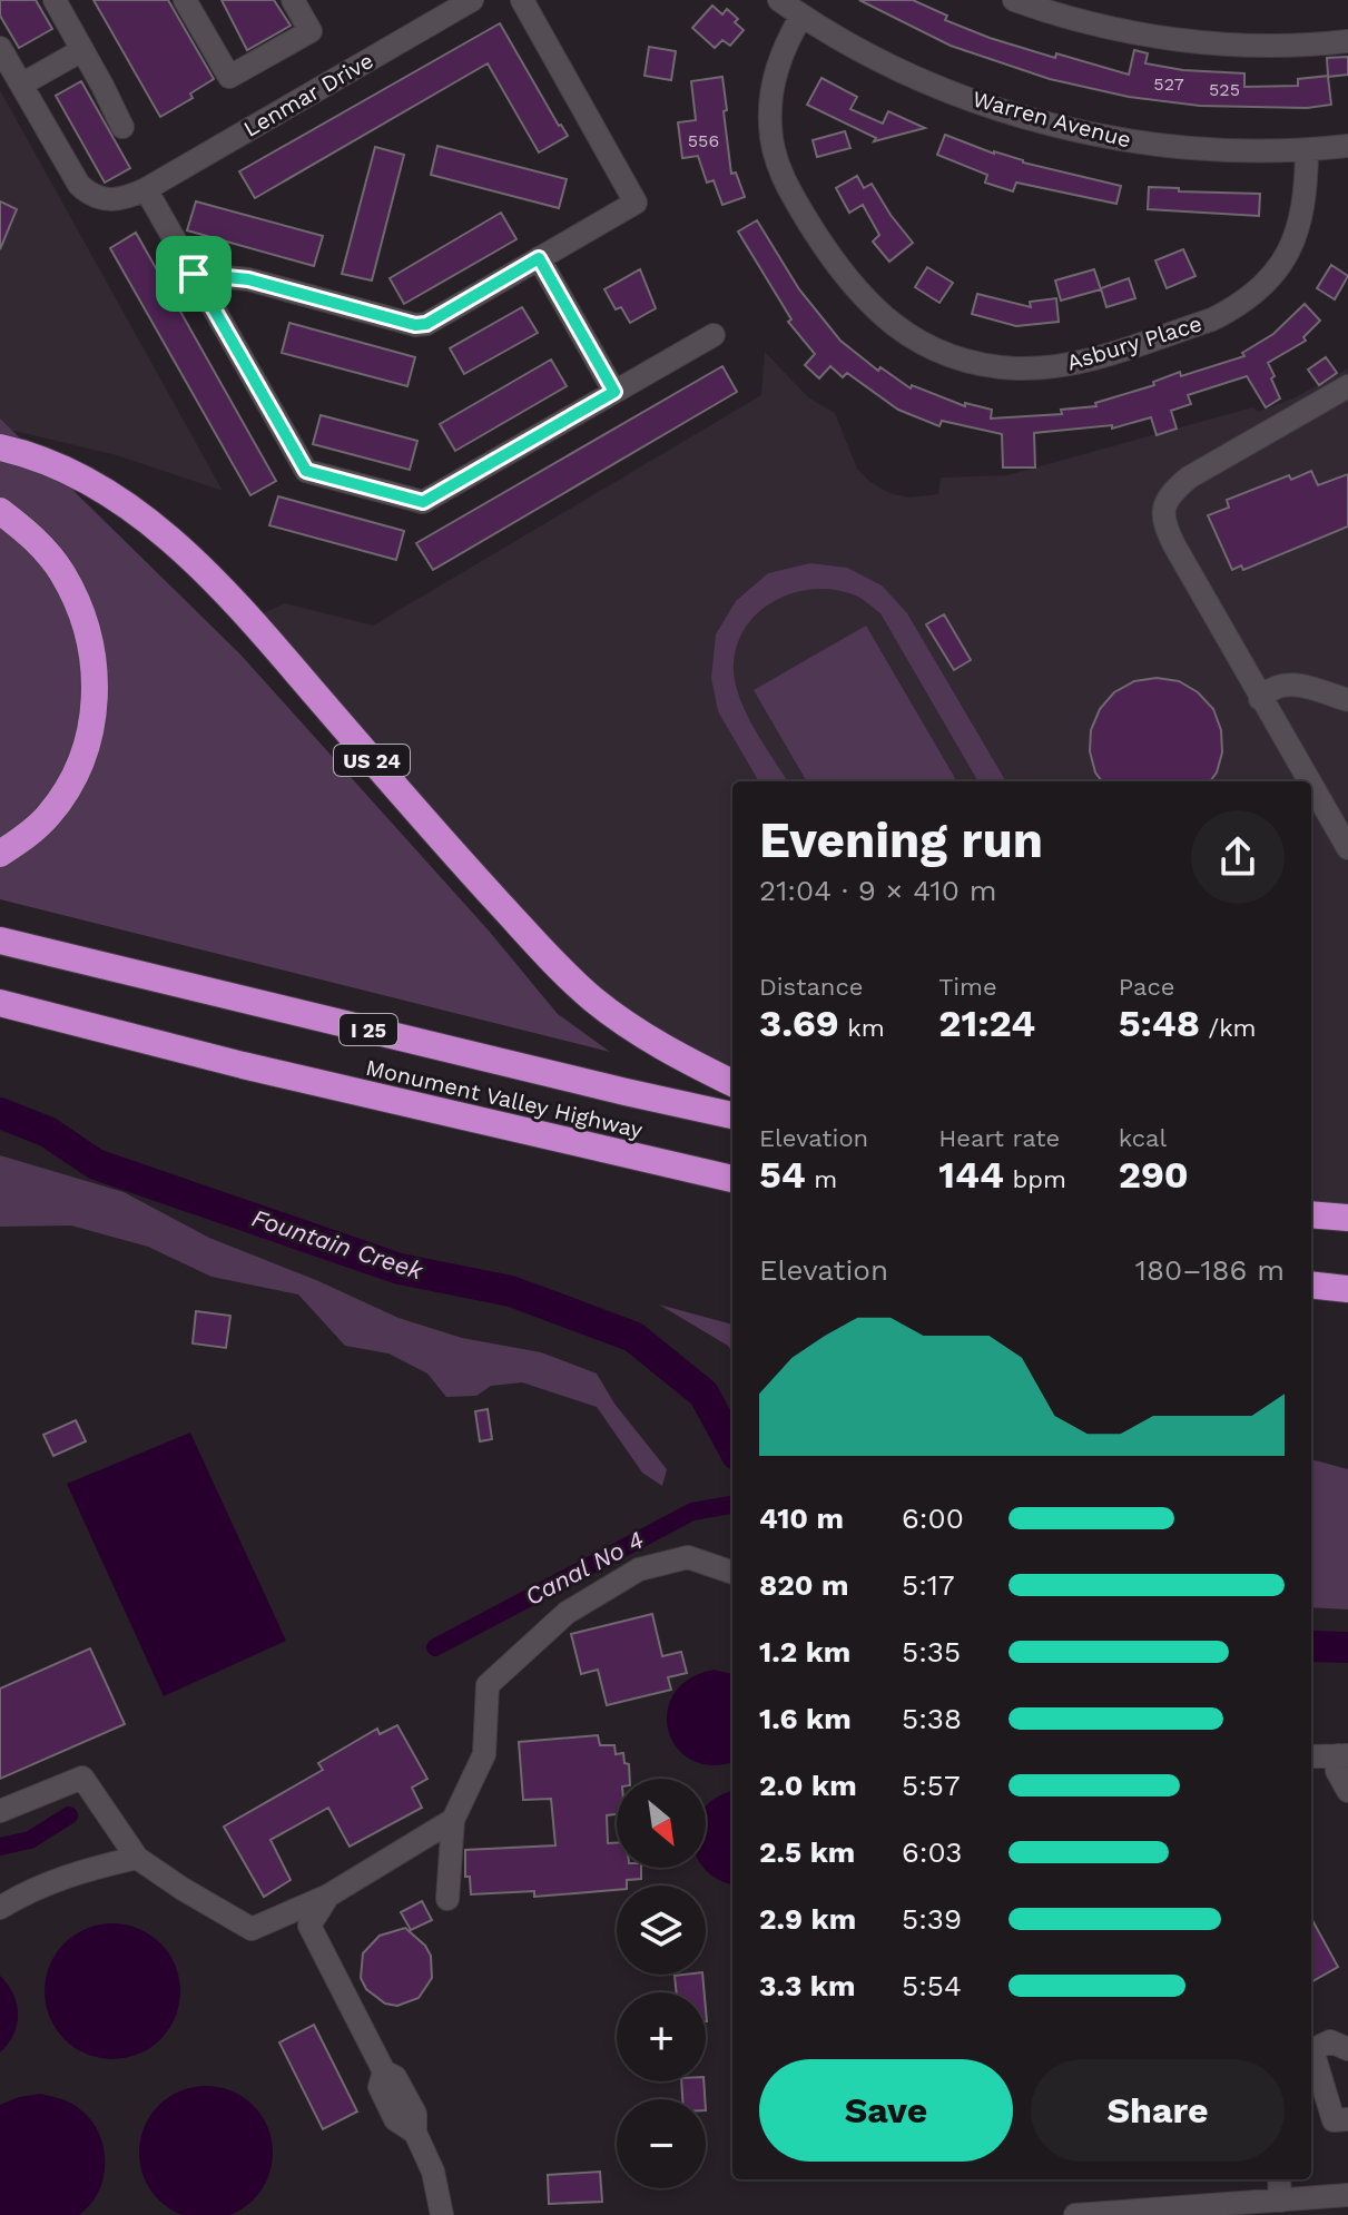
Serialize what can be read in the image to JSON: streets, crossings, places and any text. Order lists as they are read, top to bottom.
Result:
{
  "streets": {
    "highway": ["US 24", "I 25", "Monument Valley Highway"],
    "street": ["Lenmar Drive", "Warren Avenue", "Asbury Place"]
  },
  "crossings": [
    ["Warren Avenue", "Asbury Place"]
  ],
  "water": ["Fountain Creek", "Canal No 4"],
  "house_numbers": ["527", "525", "556"],
  "north": "bottom right",
  "page": {
    "heading": ["Evening run", "21:04 · 9 × 410 m"],
    "stats": [
      ["Distance", "3.69 km"],
      ["Time", "21:24"],
      ["Pace", "5:48 /km"],
      ["Elevation", "54 m"],
      ["Heart rate", "144 bpm"],
      ["kcal", "290"]
    ],
    "chart": ["Elevation", "180–186 m"],
    "list": [
      {
        "name": "410 m",
        "note": "6:00"
      },
      {
        "name": "820 m",
        "note": "5:17"
      },
      {
        "name": "1.2 km",
        "note": "5:35"
      },
      {
        "name": "1.6 km",
        "note": "5:38"
      },
      {
        "name": "2.0 km",
        "note": "5:57"
      },
      {
        "name": "2.5 km",
        "note": "6:03"
      },
      {
        "name": "2.9 km",
        "note": "5:39"
      },
      {
        "name": "3.3 km",
        "note": "5:54"
      }
    ],
    "map_buttons": ["+", "−"],
    "buttons": ["Save", "Share"]
  }
}
